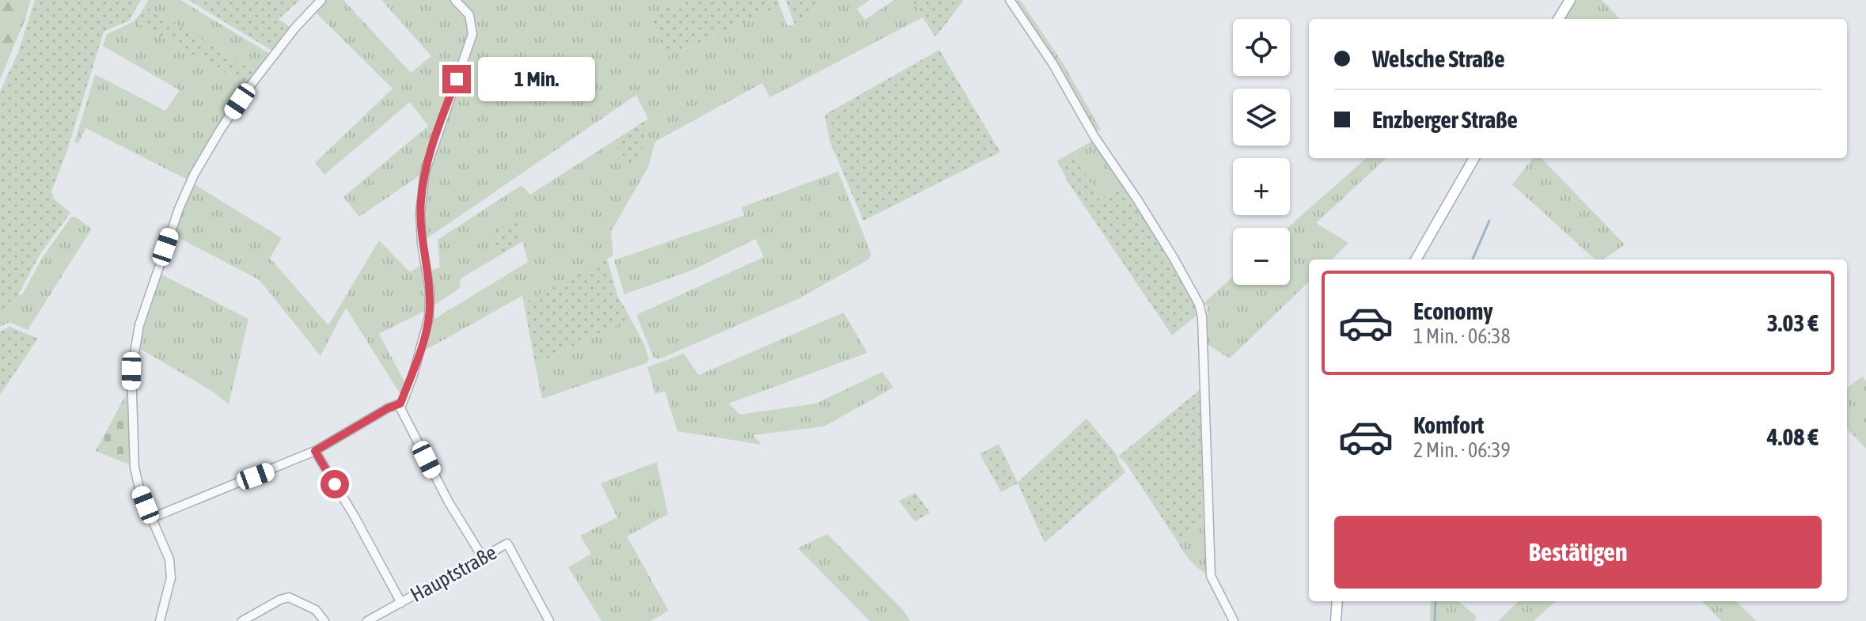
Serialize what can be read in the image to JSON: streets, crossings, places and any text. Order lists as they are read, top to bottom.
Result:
{
  "streets": {
    "street": ["Hauptstraße"]
  },
  "page": {
    "map_buttons": ["+", "−"],
    "banner": ["Welsche Straße", "Enzberger Straße"],
    "bubble": "1 Min.",
    "list": [
      {
        "name": "Economy",
        "note": "1 Min. · 06:38",
        "value": "3.03 €"
      },
      {
        "name": "Komfort",
        "note": "2 Min. · 06:39",
        "value": "4.08 €"
      }
    ],
    "buttons": "Bestätigen"
  }
}
